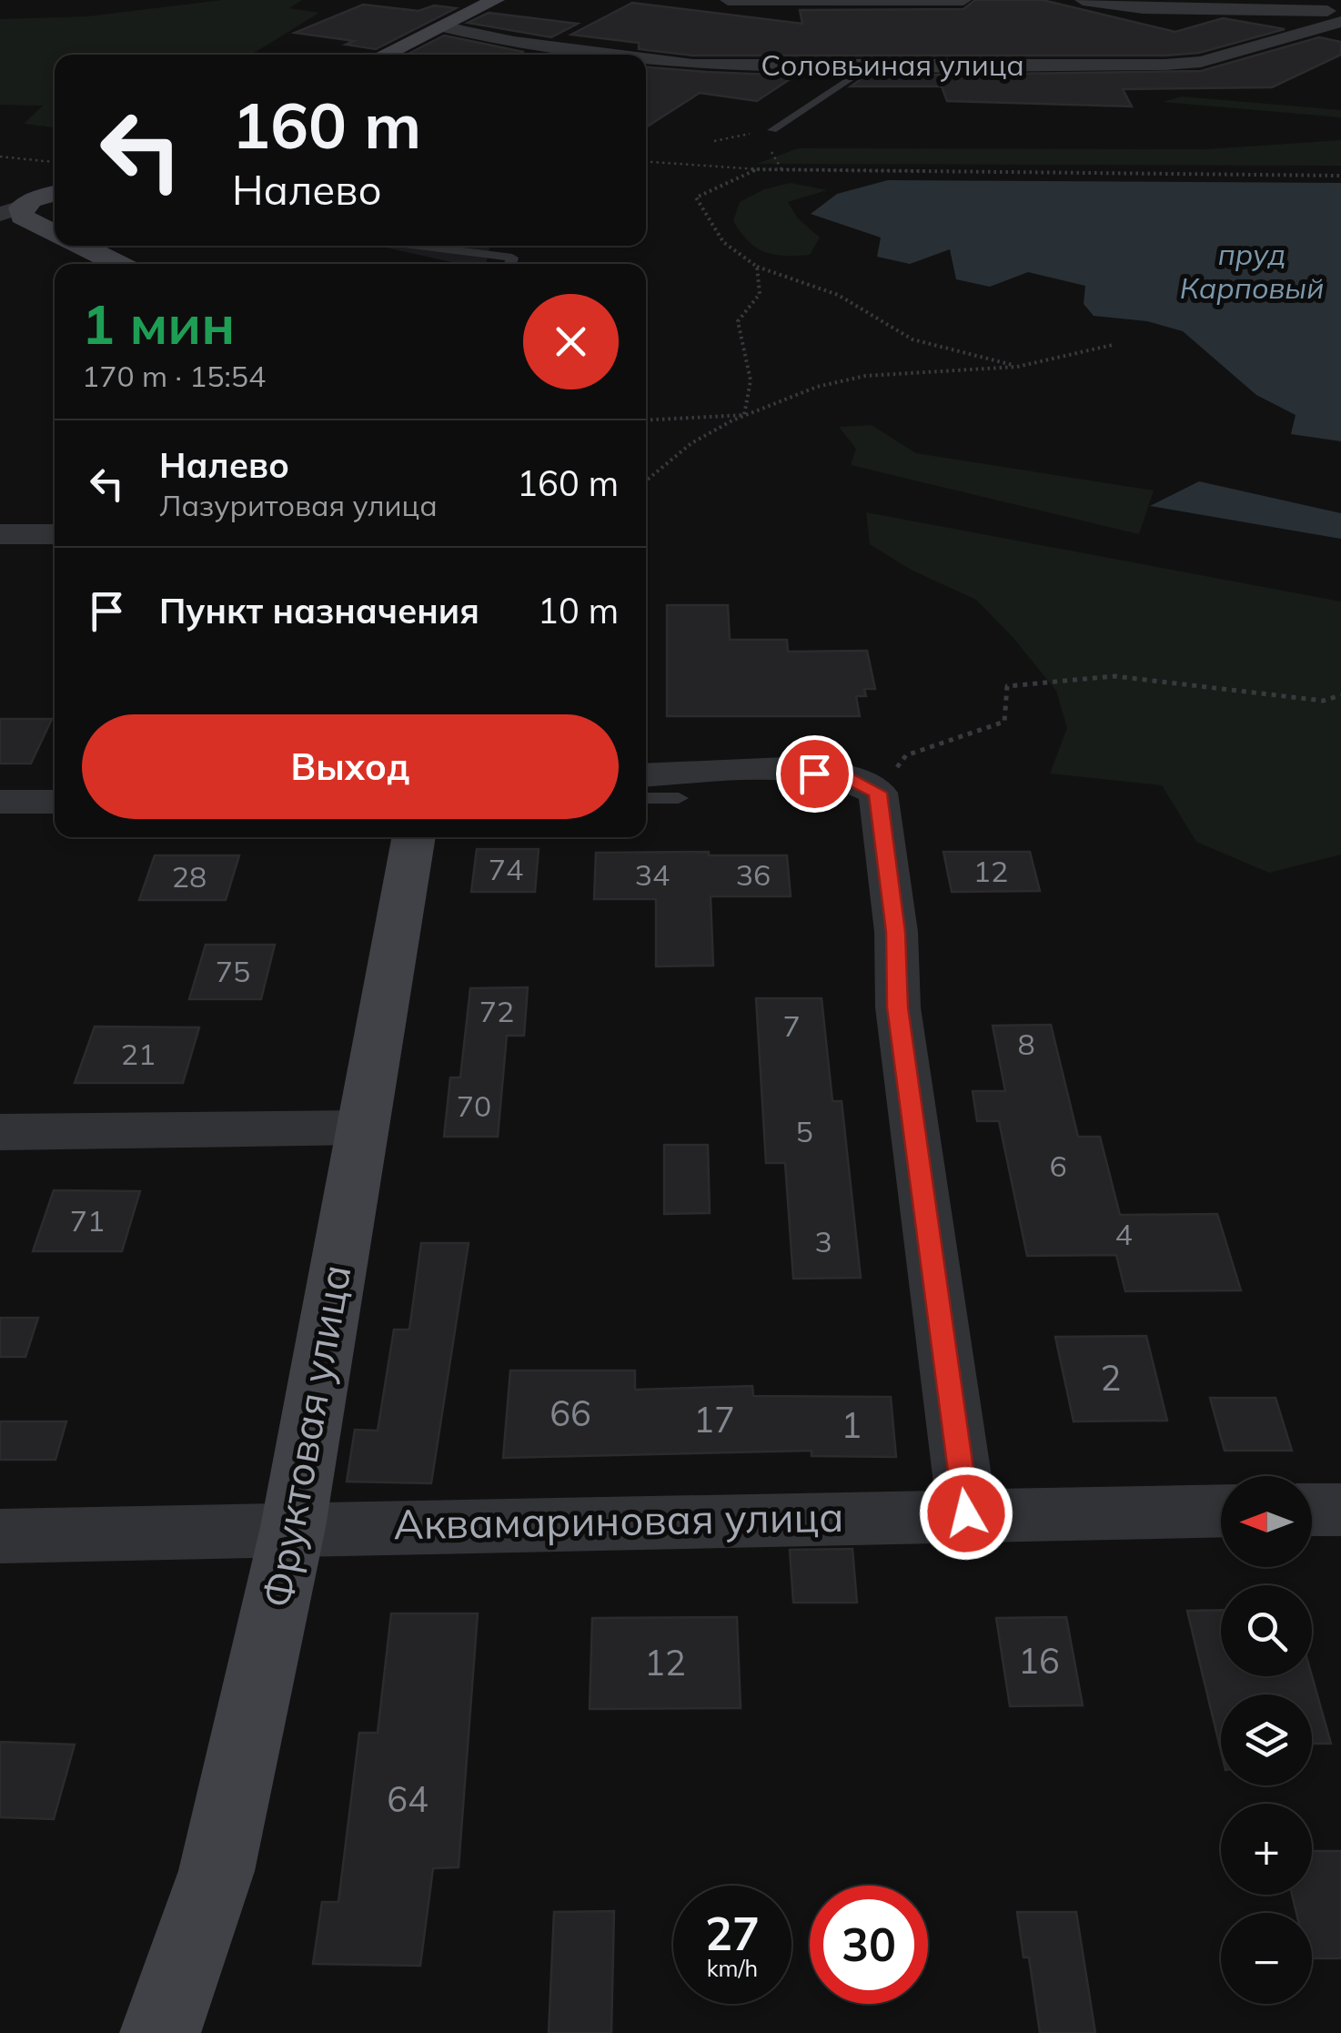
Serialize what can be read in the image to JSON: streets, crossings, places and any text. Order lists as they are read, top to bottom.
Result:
{
  "streets": {
    "street": ["Соловьиная улица", "Фруктовая улица", "Аквамариновая улица"]
  },
  "crossings": [
    ["Фруктовая улица", "Аквамариновая улица"]
  ],
  "water": ["пруд Карповый"],
  "house_numbers": [
    "74",
    "12",
    "34",
    "36",
    "28",
    "75",
    "72",
    "7",
    "8",
    "21",
    "70",
    "5",
    "6",
    "71",
    "4",
    "3",
    "2",
    "66",
    "17",
    "1",
    "16",
    "12",
    "64"
  ],
  "north": "left",
  "page": {
    "turn": ["160 m", "Налево"],
    "heading": ["1 мин", "170 m · 15:54"],
    "list": [
      {
        "name": "Налево",
        "note": "Лазуритовая улица",
        "value": "160 m"
      },
      {
        "name": "Пункт назначения",
        "value": "10 m"
      }
    ],
    "buttons": "Выход",
    "map_buttons": ["+", "−"],
    "speed": "27 km/h",
    "limit": "30"
  }
}
